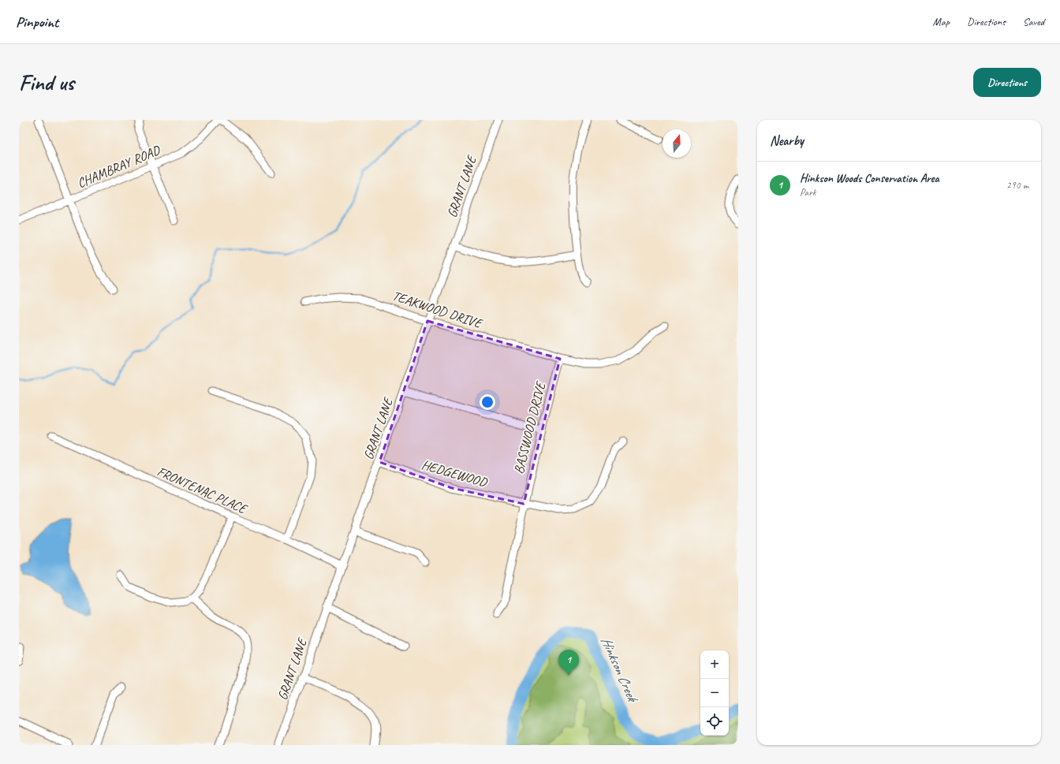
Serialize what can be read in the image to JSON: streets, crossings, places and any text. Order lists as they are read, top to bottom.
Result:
{
  "streets": {
    "street": [
      "CHAMBRAY ROAD",
      "GRANT LANE",
      "TEAKWOOD DRIVE",
      "BASSWOOD DRIVE",
      "HEDGEWOOD",
      "FRONTENAC PLACE"
    ]
  },
  "crossings": [
    ["GRANT LANE", "TEAKWOOD DRIVE"],
    ["GRANT LANE", "HEDGEWOOD"],
    ["GRANT LANE", "FRONTENAC PLACE"],
    ["TEAKWOOD DRIVE", "BASSWOOD DRIVE"],
    ["BASSWOOD DRIVE", "HEDGEWOOD"]
  ],
  "water": ["Hinkson Creek"],
  "north": "top",
  "page": {
    "header": "Pinpoint",
    "nav": ["Map", "Directions", "Saved"],
    "buttons": "Directions",
    "title": "Find us",
    "heading": "Nearby",
    "list": [
      {
        "mark": "1",
        "name": "Hinkson Woods Conservation Area",
        "note": "Park",
        "value": "290 m"
      }
    ],
    "pins": "1",
    "map_buttons": ["+", "−"]
  }
}
